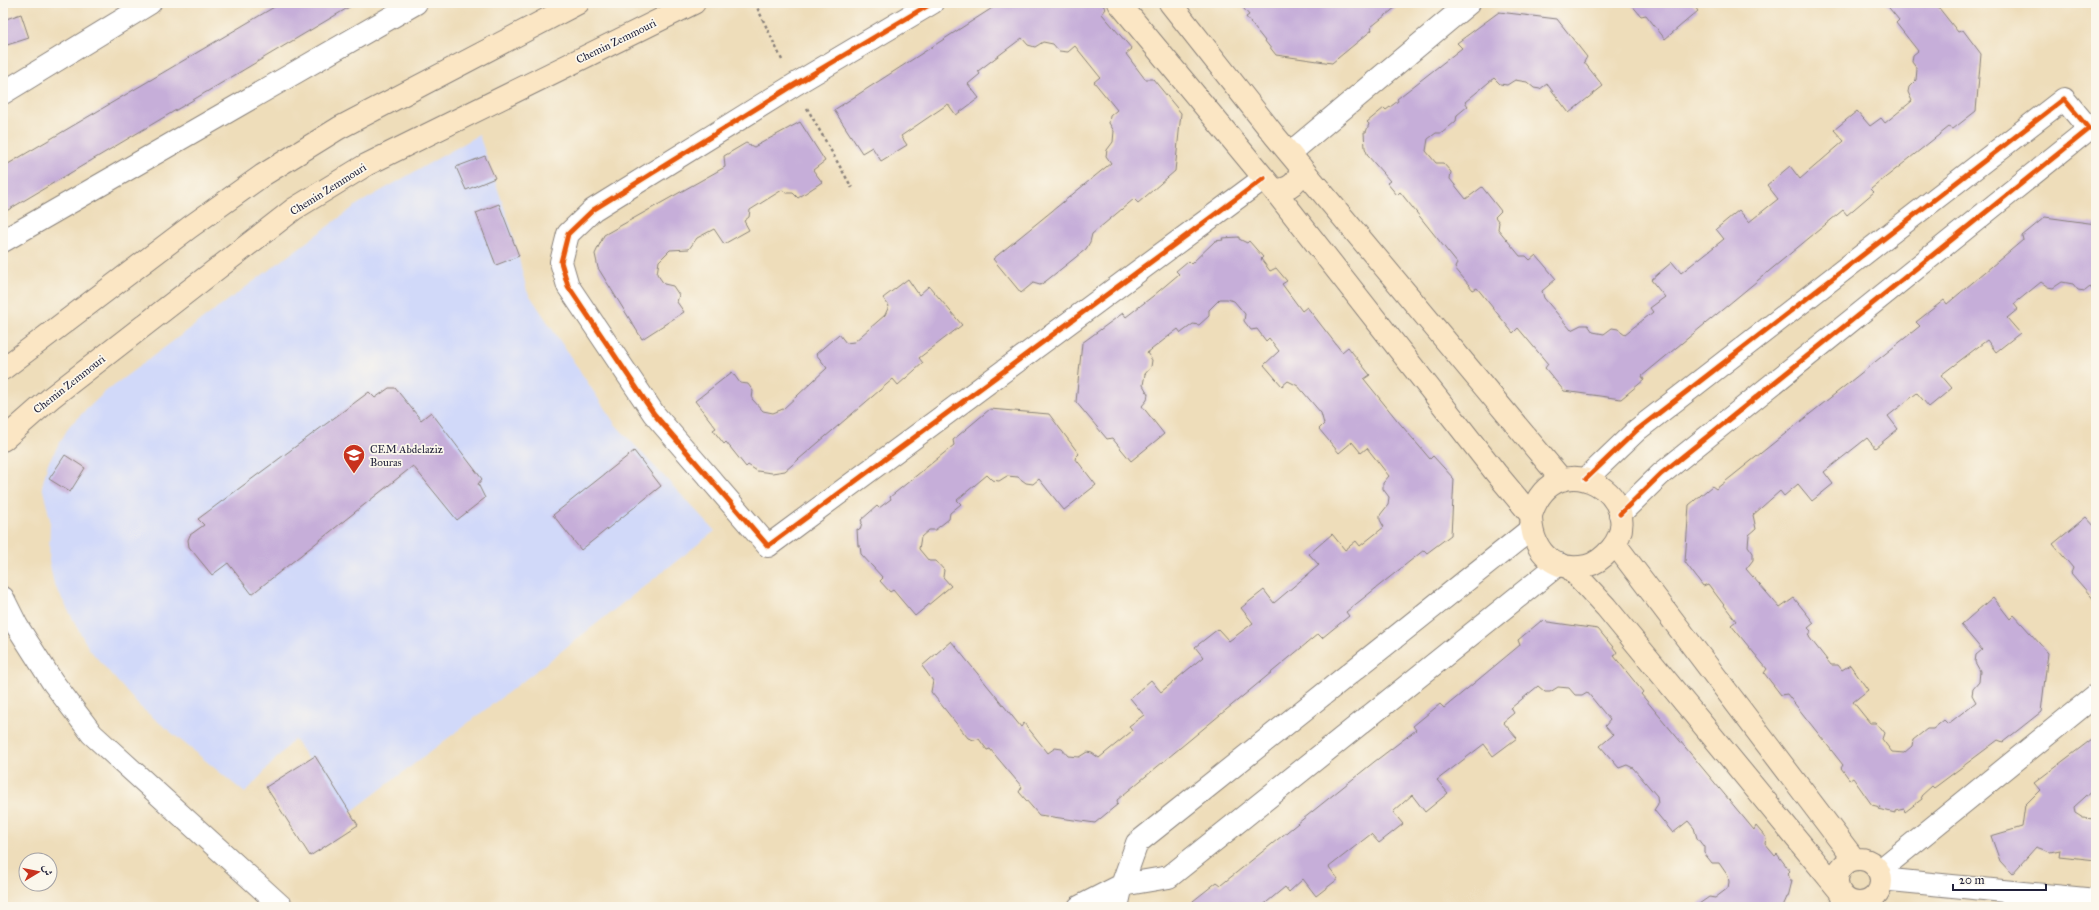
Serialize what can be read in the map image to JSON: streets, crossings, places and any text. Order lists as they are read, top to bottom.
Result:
{
  "streets": {
    "street": ["Chemin Zemmouri"]
  },
  "places": {
    "school or university": ["CEM Abdelaziz Bouras"]
  },
  "scale_bar": "20 m",
  "north": "right"
}
